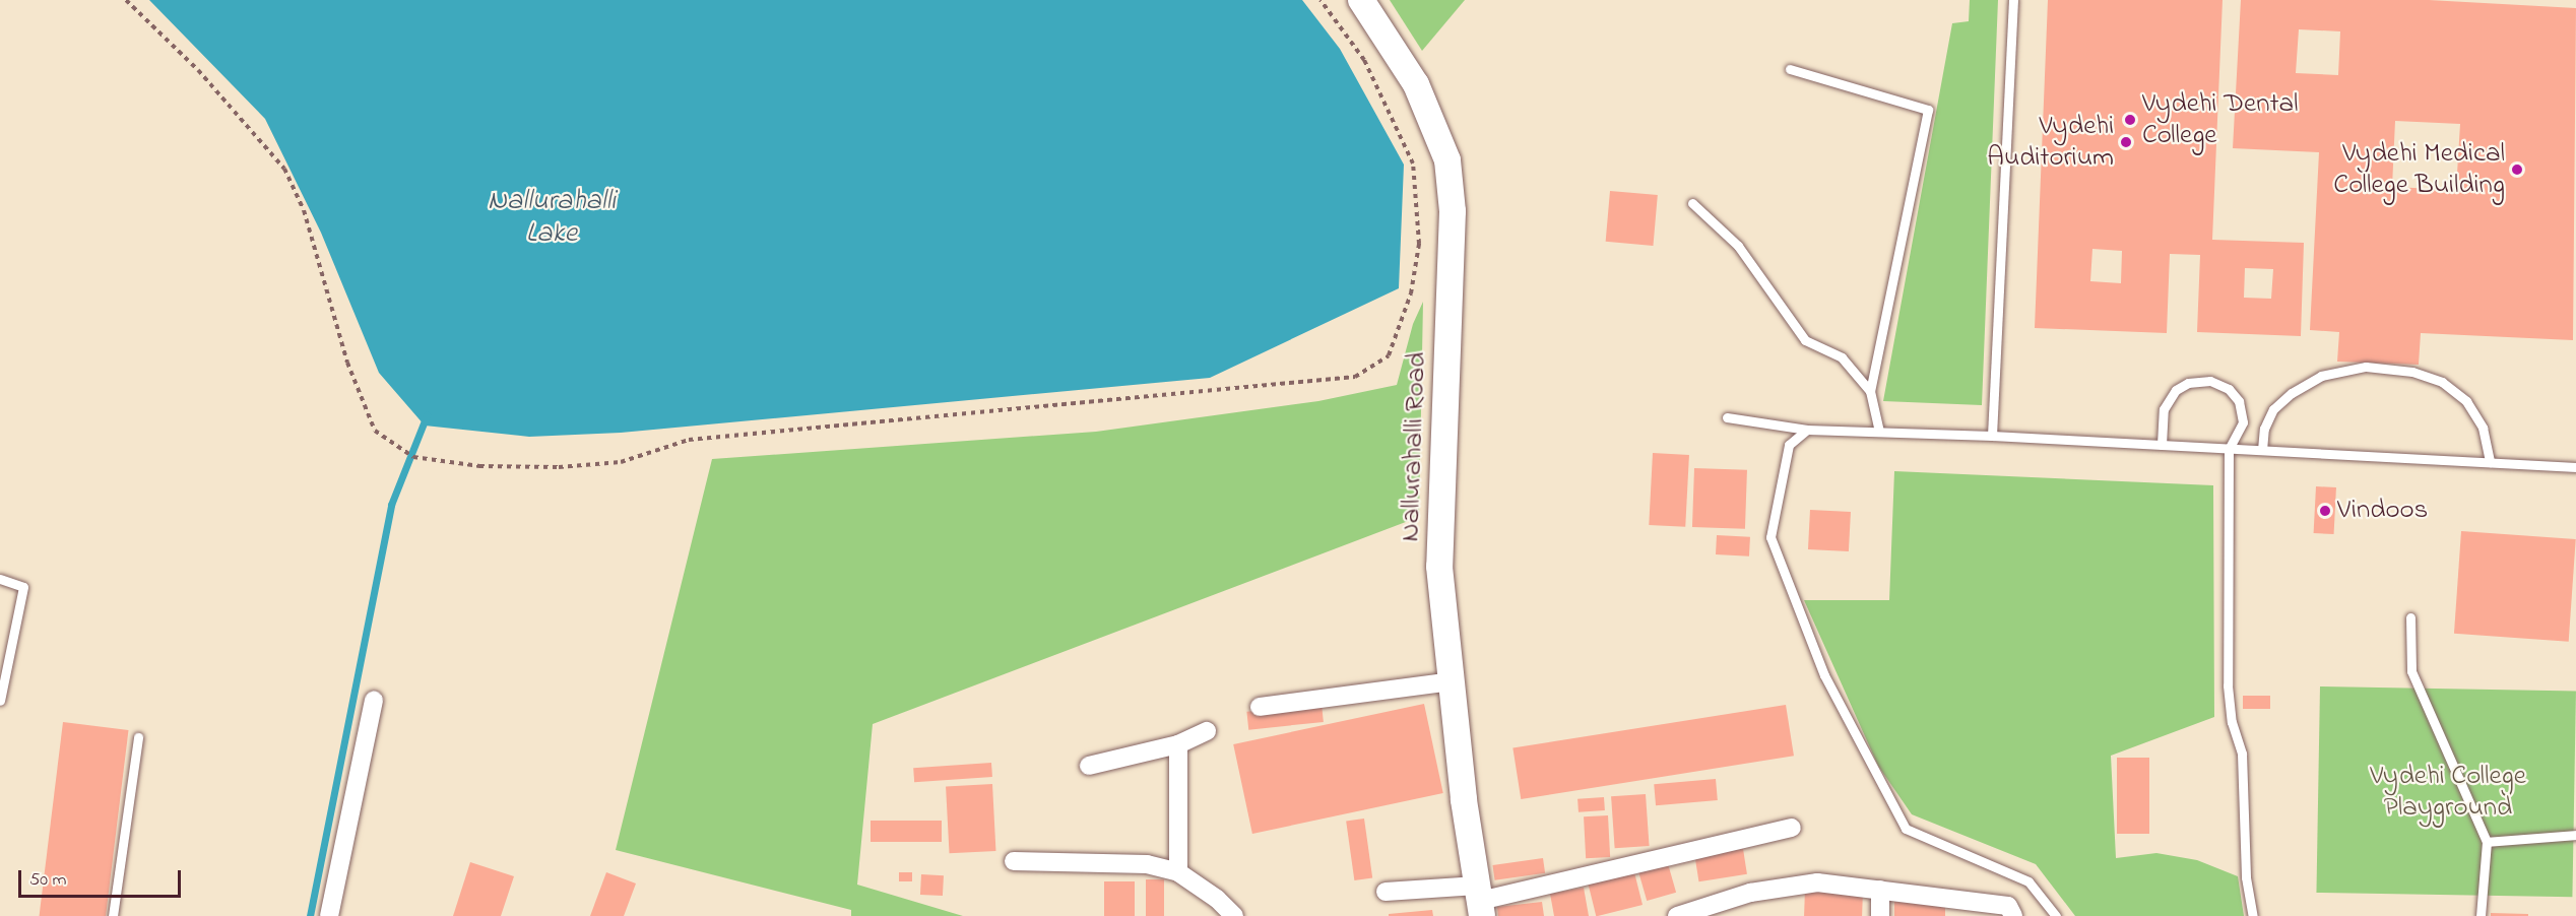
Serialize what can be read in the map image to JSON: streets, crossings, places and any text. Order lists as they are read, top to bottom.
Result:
{
  "streets": {
    "street": ["Nallurahalli Road"]
  },
  "water": ["Nallurahalli Lake"],
  "parks": ["Vydehi College Playground"],
  "places": [
    "Vydehi Dental College",
    "Vydehi Auditorium",
    "Vydehi Medical College Building",
    "Vindoos"
  ],
  "scale_bar": "50 m"
}
